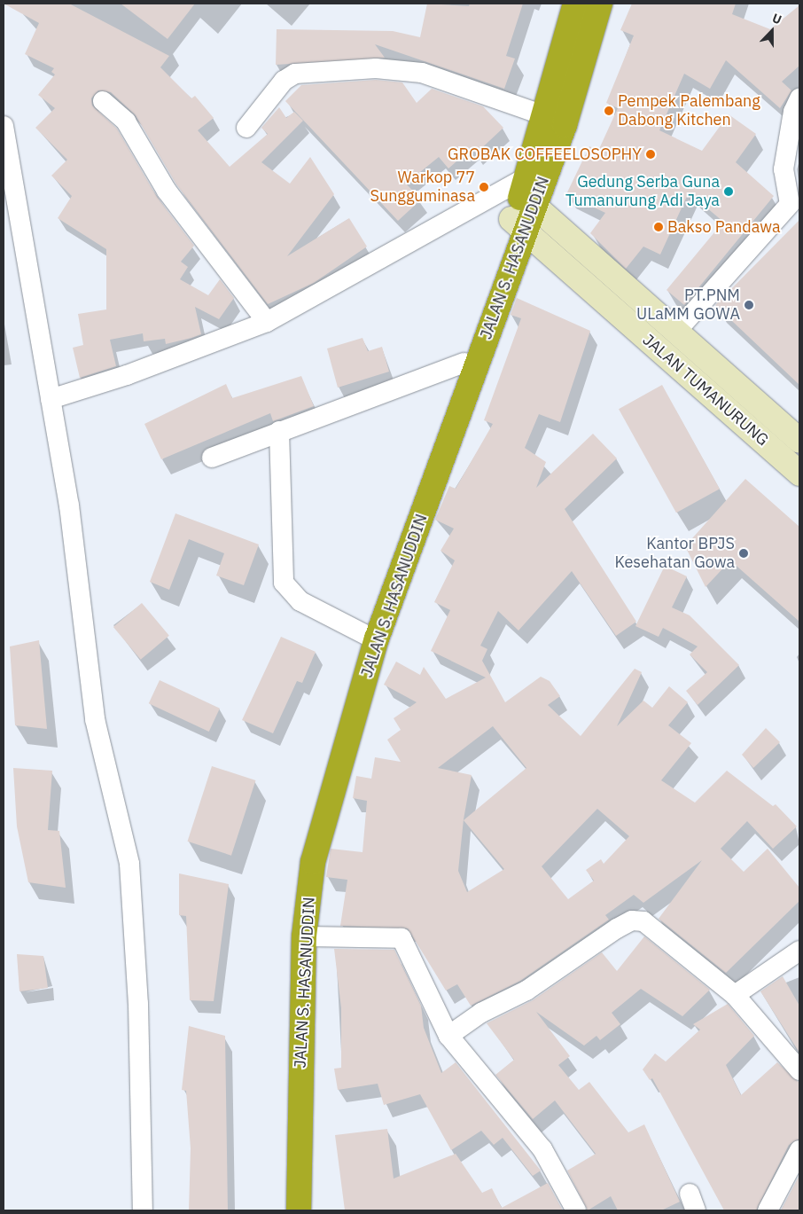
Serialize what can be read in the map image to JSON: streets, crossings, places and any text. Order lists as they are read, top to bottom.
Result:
{
  "streets": {
    "highway": ["JALAN S. HASANUDDIN"],
    "street": ["JALAN TUMANURUNG"]
  },
  "crossings": [
    ["JALAN S. HASANUDDIN", "JALAN TUMANURUNG"]
  ],
  "places": [
    "Pempek Palembang Dabong Kitchen",
    "GROBAK COFFEELOSOPHY",
    "Warkop 77 Sungguminasa",
    "Gedung Serba Guna Tumanurung Adi Jaya",
    "Bakso Pandawa",
    "PT.PNM ULaMM GOWA",
    "Kantor BPJS Kesehatan Gowa"
  ],
  "north": "top"
}
